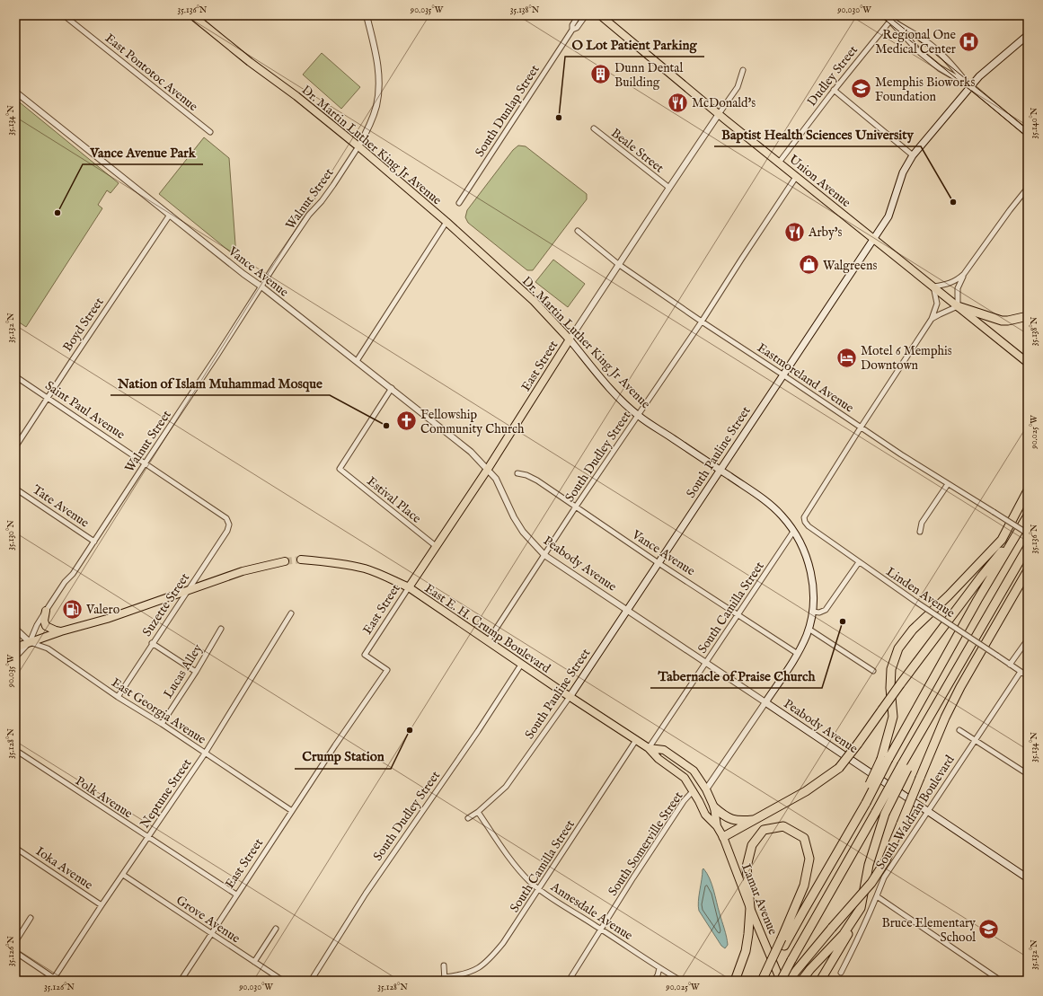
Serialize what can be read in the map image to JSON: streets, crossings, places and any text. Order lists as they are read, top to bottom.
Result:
{
  "streets": {
    "main road": [
      "Dr. Martin Luther King Jr Avenue",
      "Union Avenue",
      "East Street",
      "South Pauline Street",
      "Peabody Avenue",
      "East E. H. Crump Boulevard",
      "Lamar Avenue"
    ],
    "street": [
      "East Pontotoc Avenue",
      "Dudley Street",
      "South Dunlap Street",
      "Beale Street",
      "Walnut Street",
      "Vance Avenue",
      "Boyd Street",
      "Eastmoreland Avenue",
      "Saint Paul Avenue",
      "South Dudley Street",
      "Estival Place",
      "Tate Avenue",
      "Linden Avenue",
      "Suzette Street",
      "South Camilla Street",
      "Lucas Alley",
      "East Georgia Avenue",
      "Neptune Street",
      "Polk Avenue",
      "South Waldran Boulevard",
      "South Somerville Street",
      "Ioka Avenue",
      "Annesdale Avenue",
      "Grove Avenue"
    ]
  },
  "crossings": [
    ["Dudley Street", "Union Avenue"],
    ["Dr. Martin Luther King Jr Avenue", "Walnut Street"],
    ["Dr. Martin Luther King Jr Avenue", "Vance Avenue"],
    ["Dr. Martin Luther King Jr Avenue", "East Street"],
    ["Dr. Martin Luther King Jr Avenue", "South Pauline Street"],
    ["Dr. Martin Luther King Jr Avenue", "South Dudley Street"],
    ["Dr. Martin Luther King Jr Avenue", "Peabody Avenue"],
    ["Dr. Martin Luther King Jr Avenue", "South Camilla Street"],
    ["Dr. Martin Luther King Jr Avenue", "East E. H. Crump Boulevard"],
    ["Beale Street", "East Street"],
    ["Union Avenue", "East Street"],
    ["Union Avenue", "South Pauline Street"],
    ["Union Avenue", "South Dudley Street"],
    ["Walnut Street", "Vance Avenue"],
    ["Walnut Street", "Saint Paul Avenue"],
    ["Walnut Street", "Tate Avenue"],
    ["Walnut Street", "East Georgia Avenue"],
    ["Vance Avenue", "Boyd Street"],
    ["Vance Avenue", "East Street"],
    ["Vance Avenue", "South Pauline Street"],
    ["Vance Avenue", "South Dudley Street"],
    ["Vance Avenue", "Estival Place"],
    ["Vance Avenue", "Peabody Avenue"],
    ["Vance Avenue", "South Camilla Street"],
    ["Boyd Street", "Saint Paul Avenue"],
    ["East Street", "Eastmoreland Avenue"],
    ["East Street", "Estival Place"],
    ["East Street", "Peabody Avenue"],
    ["East Street", "East E. H. Crump Boulevard"],
    ["East Street", "East Georgia Avenue"],
    ["East Street", "Polk Avenue"],
    ["East Street", "Grove Avenue"],
    ["Eastmoreland Avenue", "South Pauline Street"],
    ["Eastmoreland Avenue", "South Dudley Street"],
    ["Eastmoreland Avenue", "Linden Avenue"],
    ["Saint Paul Avenue", "Suzette Street"],
    ["South Pauline Street", "Peabody Avenue"],
    ["South Pauline Street", "East E. H. Crump Boulevard"],
    ["South Pauline Street", "Annesdale Avenue"],
    ["South Dudley Street", "Peabody Avenue"],
    ["South Dudley Street", "East E. H. Crump Boulevard"],
    ["Peabody Avenue", "South Camilla Street"],
    ["Peabody Avenue", "South Waldran Boulevard"],
    ["Linden Avenue", "South Waldran Boulevard"],
    ["Suzette Street", "East Georgia Avenue"],
    ["South Camilla Street", "East E. H. Crump Boulevard"],
    ["South Camilla Street", "Annesdale Avenue"],
    ["East E. H. Crump Boulevard", "South Somerville Street"],
    ["East E. H. Crump Boulevard", "Lamar Avenue"],
    ["Lucas Alley", "East Georgia Avenue"],
    ["East Georgia Avenue", "Neptune Street"],
    ["Neptune Street", "Polk Avenue"],
    ["Neptune Street", "Ioka Avenue"],
    ["Neptune Street", "Grove Avenue"],
    ["South Somerville Street", "Annesdale Avenue"]
  ],
  "places": {
    "hospital": ["Regional One Medical Center"],
    "building": ["Dunn Dental Building"],
    "school or university": ["Memphis Bioworks Foundation", "Bruce Elementary School"],
    "restaurant": ["McDonald's", "Arby's"],
    "other": [
      "O Lot Patient Parking",
      "Baptist Health Sciences University",
      "Vance Avenue Park",
      "Nation of Islam Muhammad Mosque",
      "Tabernacle of Praise Church",
      "Crump Station"
    ],
    "shop": ["Walgreens"],
    "hotel": ["Motel 6 Memphis Downtown"],
    "church": ["Fellowship Community Church"],
    "fuel station": ["Valero"]
  },
  "coordinates": [
    "35.136°N",
    "90.035°W",
    "35.138°N",
    "90.030°W",
    "35.134°N",
    "35.140°N",
    "35.132°N",
    "90.025°W",
    "35.130°N",
    "35.128°N",
    "35.126°N"
  ]
}
